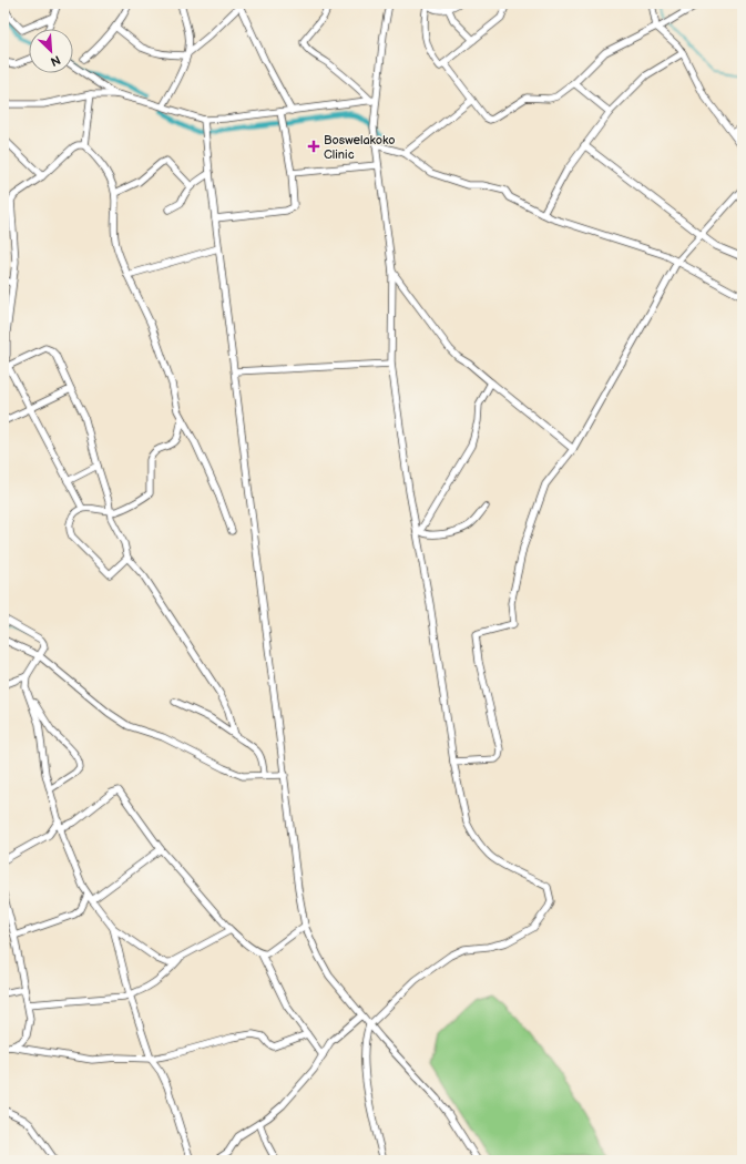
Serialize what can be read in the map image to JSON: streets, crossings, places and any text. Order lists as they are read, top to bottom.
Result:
{
  "places": {
    "health": ["Boswelakoko Clinic"]
  },
  "north": "bottom right"
}
